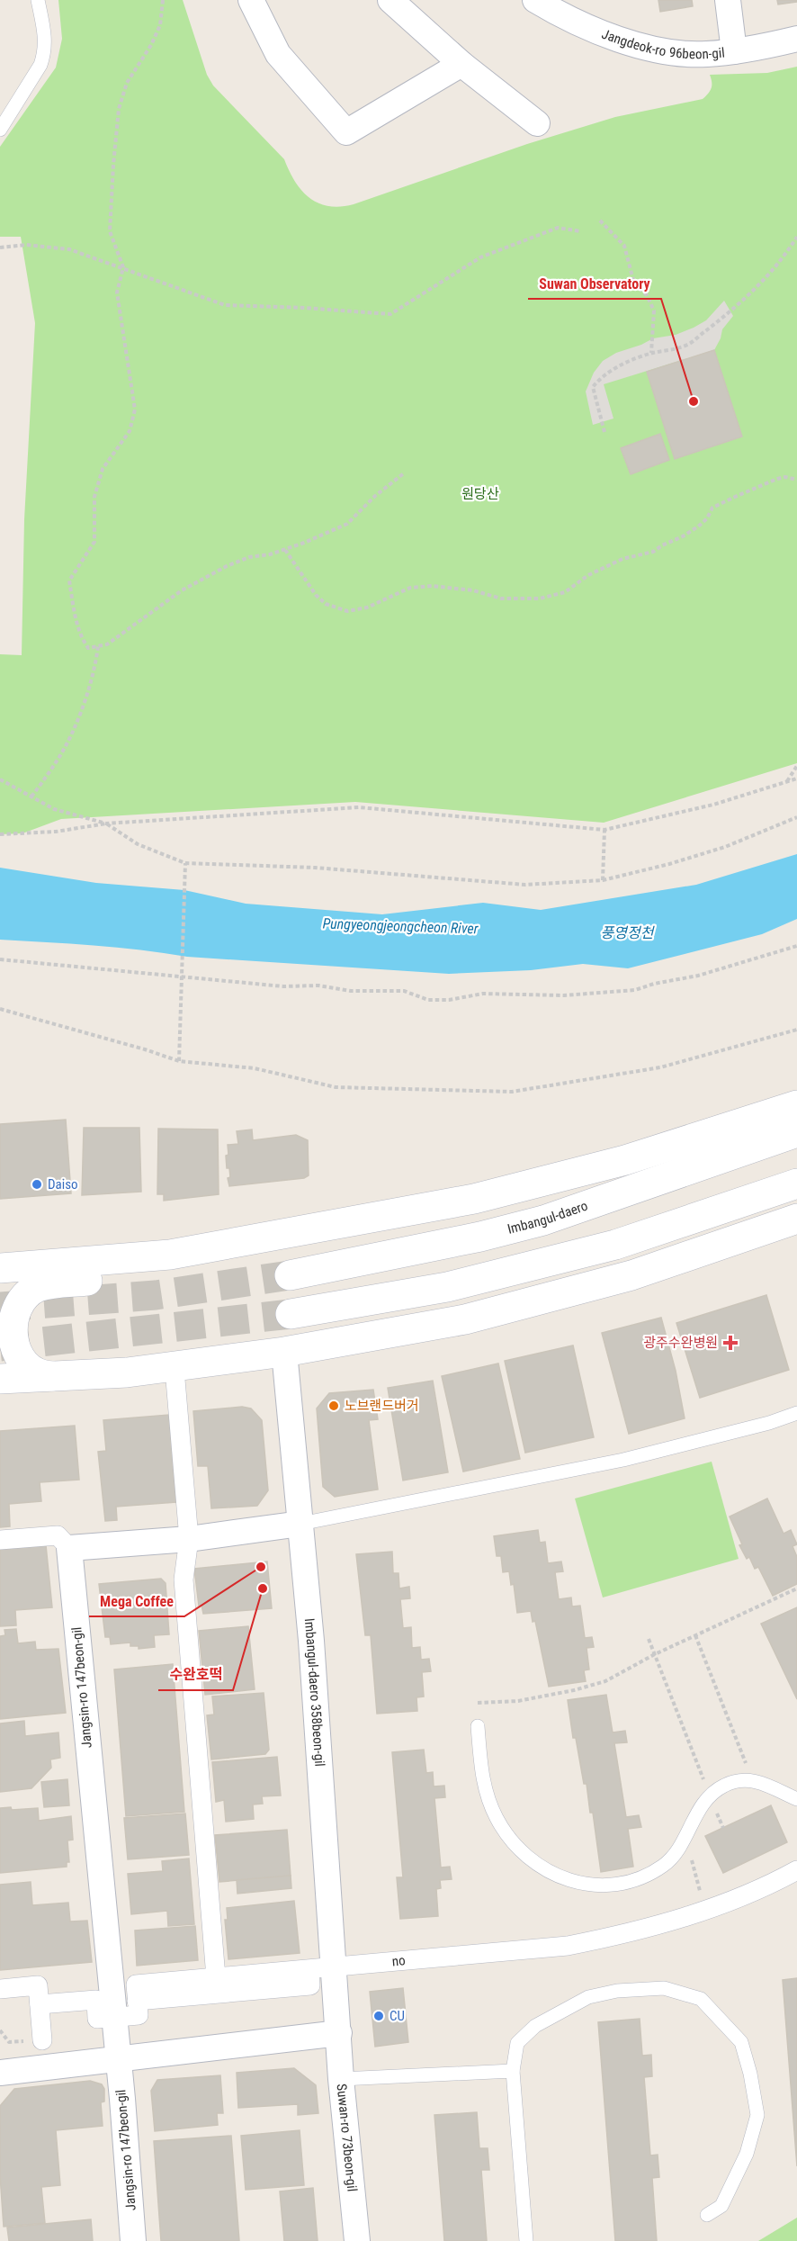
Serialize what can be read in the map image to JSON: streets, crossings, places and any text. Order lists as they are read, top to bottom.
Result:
{
  "streets": {
    "main road": ["Imbangul-daero"],
    "street": [
      "Jangdeok-ro 96beon-gil",
      "Jangsin-ro 147beon-gil",
      "Imbangul-daero 358beon-gil",
      "no",
      "Suwan-ro 73beon-gil"
    ]
  },
  "crossings": [
    ["Jangsin-ro 147beon-gil", "no"],
    ["Imbangul-daero 358beon-gil", "no"],
    ["Imbangul-daero 358beon-gil", "Suwan-ro 73beon-gil"]
  ],
  "water": ["Pungyeongjeongcheon River", "풍영정천"],
  "parks": ["원당산"],
  "places": {
    "other": [
      "Suwan Observatory",
      "Daiso",
      "노브랜드버거",
      "Mega Coffee",
      "수완호떡",
      "CU"
    ],
    "health": ["광주수완병원"]
  }
}
